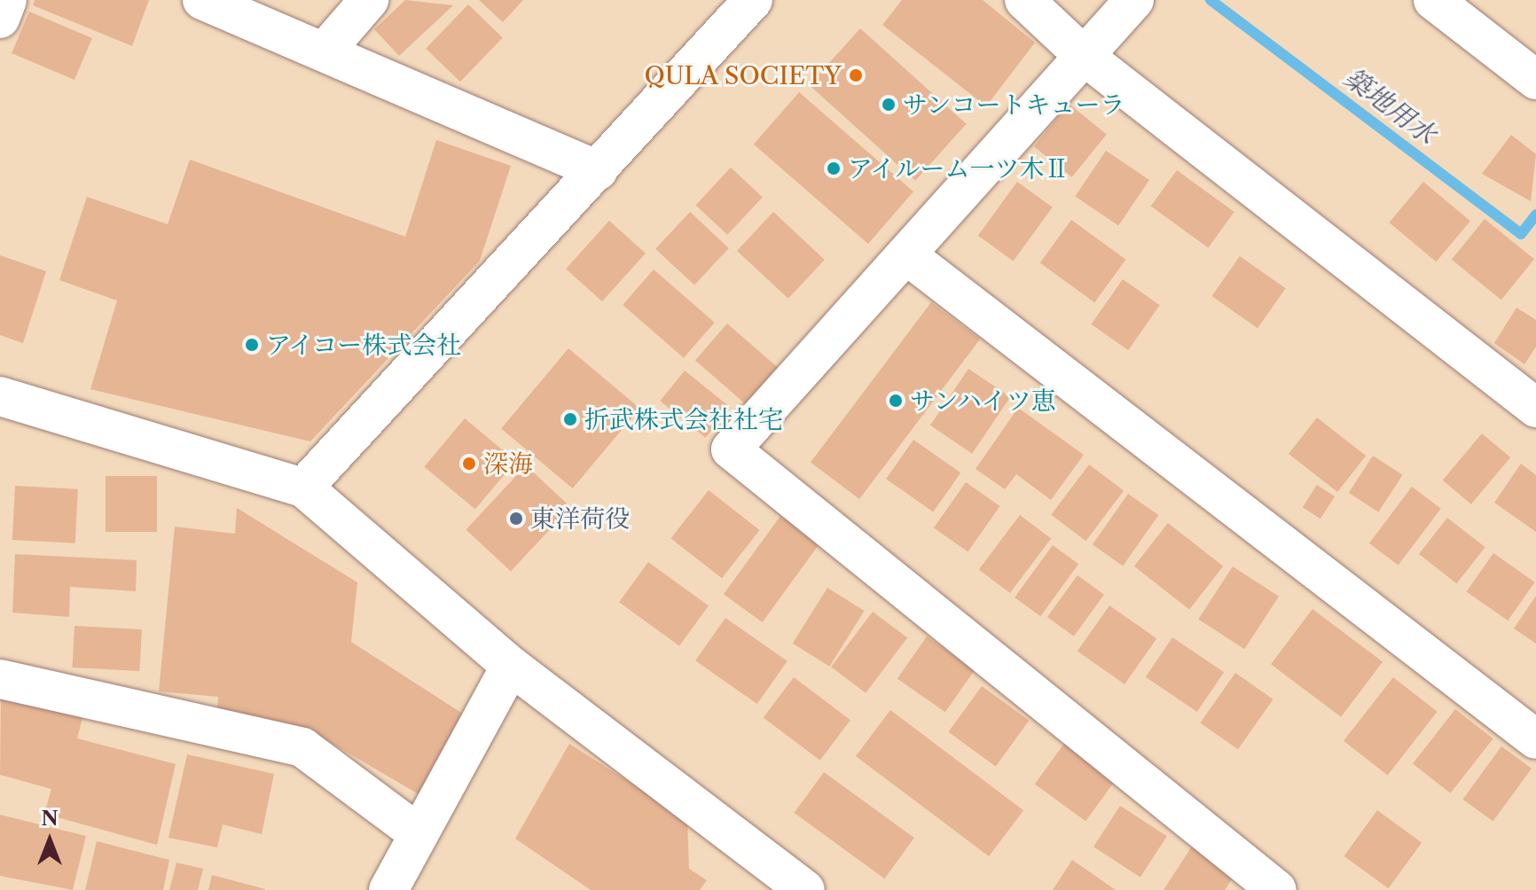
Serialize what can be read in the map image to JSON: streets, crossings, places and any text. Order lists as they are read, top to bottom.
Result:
{
  "water": ["築地用水"],
  "places": [
    "QULA SOCIETY",
    "サンコートキューラ",
    "アイルーム一ツ木Ⅱ",
    "アイコー株式会社",
    "サンハイツ恵",
    "折武株式会社社宅",
    "深海",
    "東洋荷役"
  ],
  "north": "top"
}
